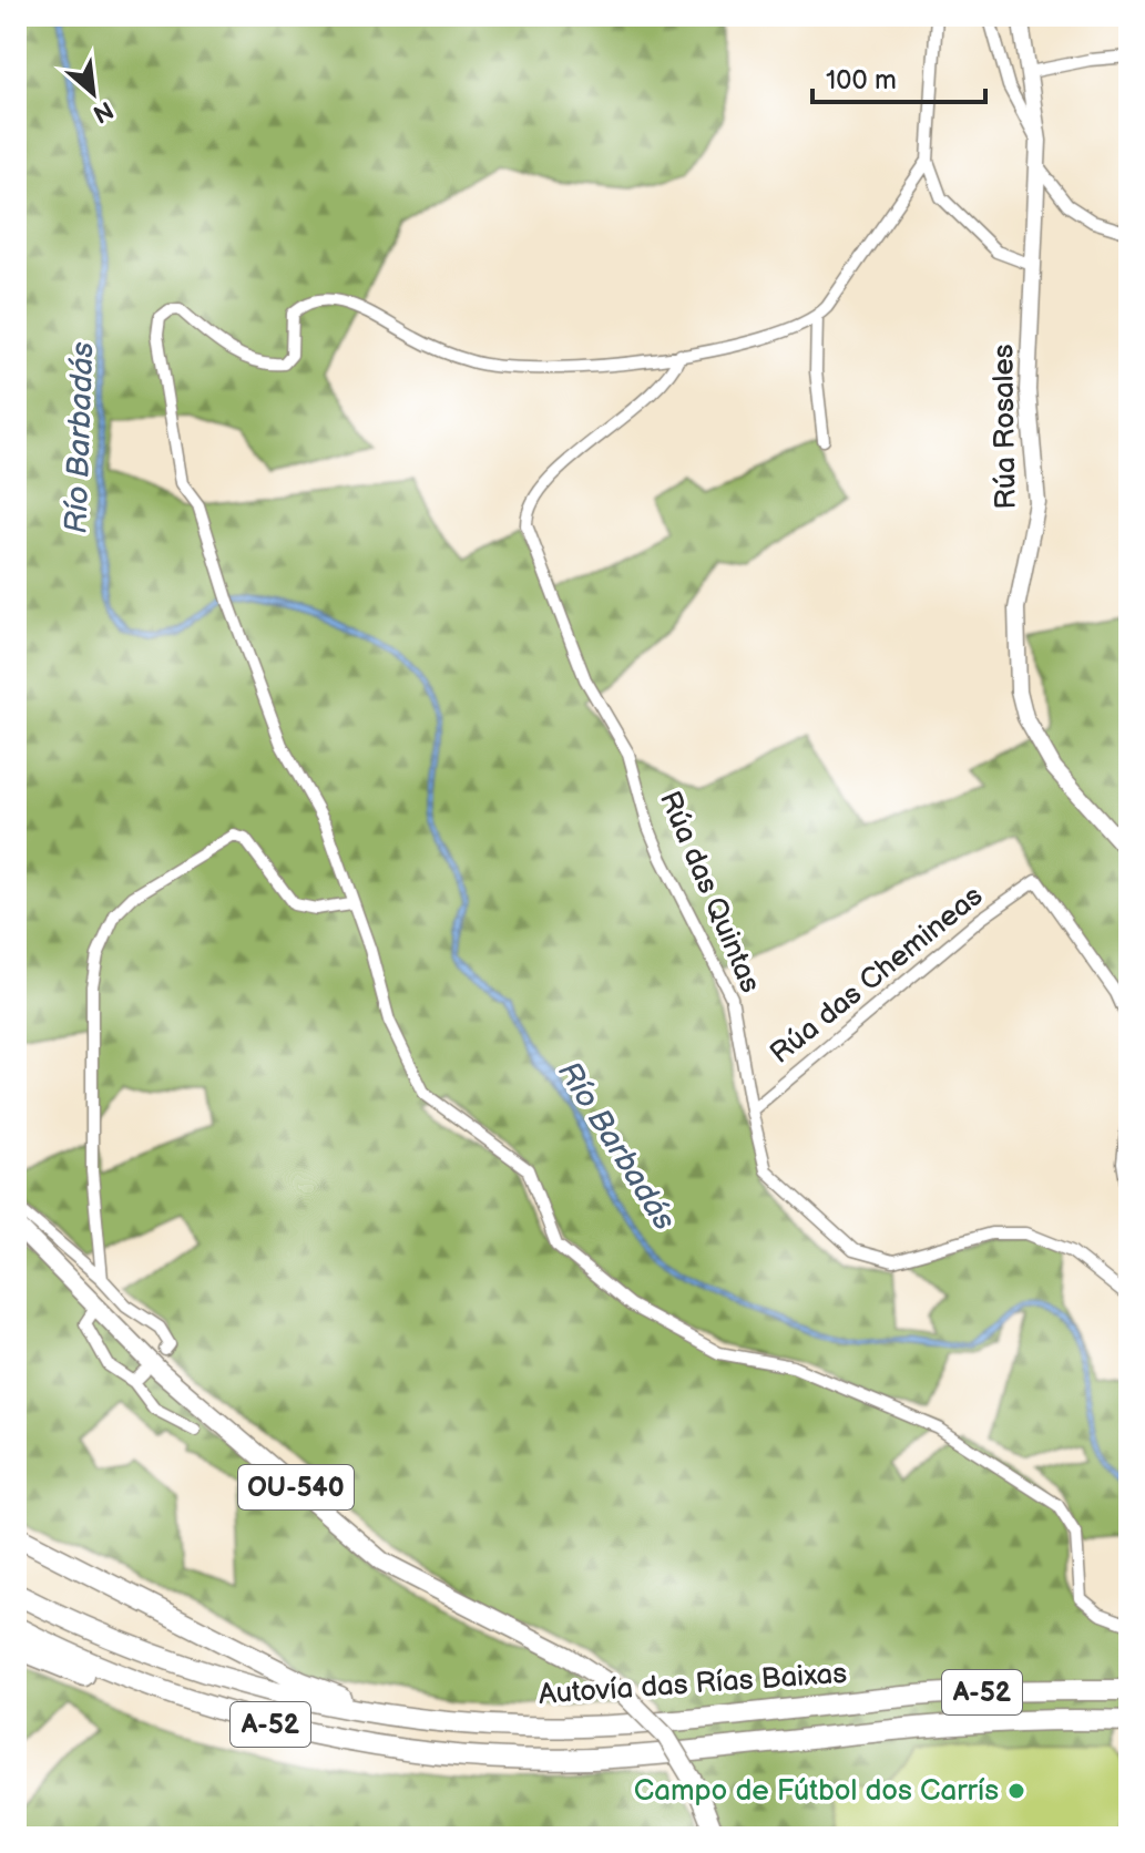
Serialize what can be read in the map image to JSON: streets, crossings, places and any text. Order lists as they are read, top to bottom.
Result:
{
  "streets": {
    "highway": ["Autovía das Rías Baixas", "A-52"],
    "main road": ["OU-540"],
    "street": ["Rúa Rosales", "Rúa das Quintas", "Rúa das Chemineas"]
  },
  "crossings": [
    ["Rúa das Quintas", "Rúa das Chemineas"]
  ],
  "water": ["Río Barbadás"],
  "places": ["Campo de Fútbol dos Carrís"],
  "scale_bar": "100 m",
  "north": "bottom right"
}
